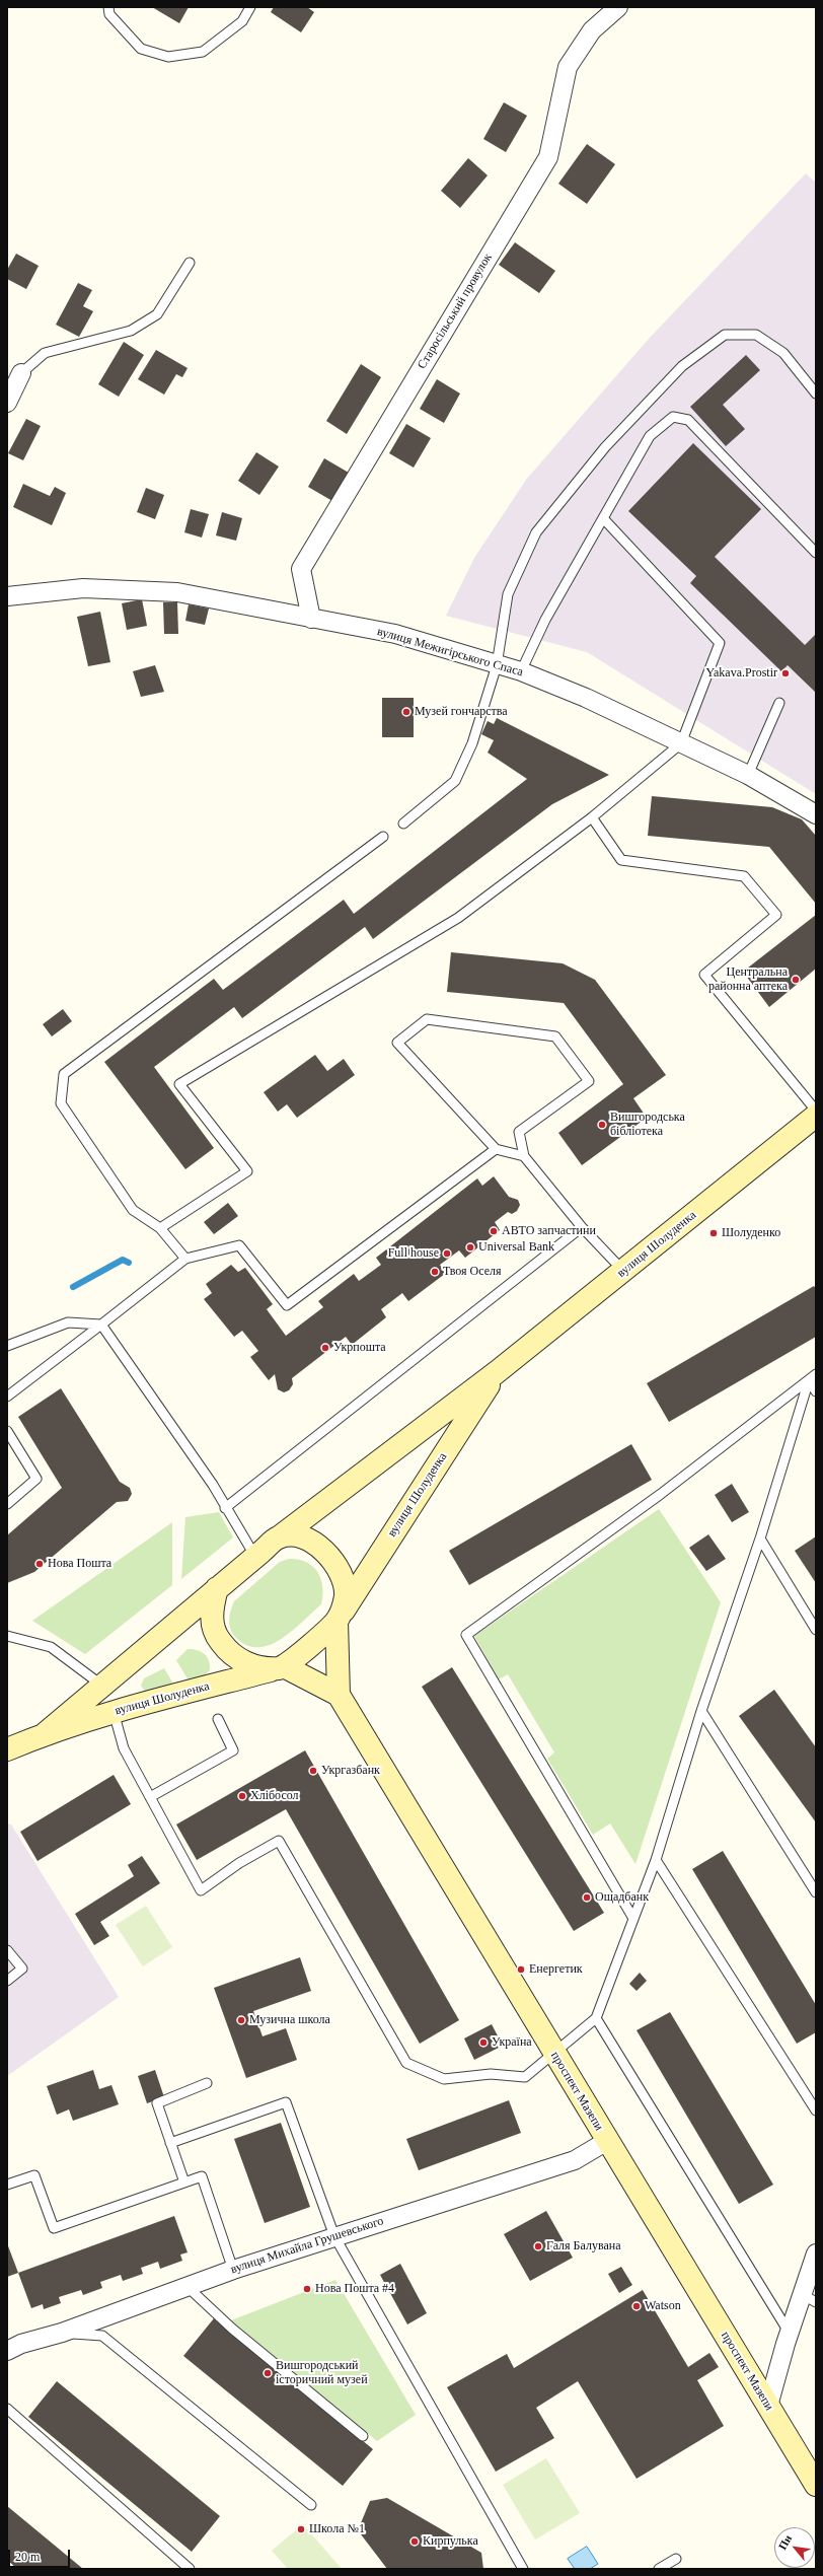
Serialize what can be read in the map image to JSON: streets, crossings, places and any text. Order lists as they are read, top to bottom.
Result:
{
  "streets": {
    "main road": ["вулиця Шолуденка", "проспект Мазепи"],
    "street": ["Старосільський провулок", "вулиця Межигірського Спаса", "вулиця Михайла Грушевського"]
  },
  "crossings": [
    ["Старосільський провулок", "вулиця Межигірського Спаса"],
    ["вулиця Шолуденка", "проспект Мазепи"],
    ["проспект Мазепи", "вулиця Михайла Грушевського"]
  ],
  "places": [
    "Yakava.Prostir",
    "Музей гончарства",
    "Центральна районна аптека",
    "Вишгородська бібліотека",
    "АВТО запчастини",
    "Шолуденко",
    "Universal Bank",
    "Full house",
    "Твоя Оселя",
    "Укрпошта",
    "Нова Пошта",
    "Укргазбанк",
    "Хлібосол",
    "Ощадбанк",
    "Енергетик",
    "Музична школа",
    "Україна",
    "Галя Балувана",
    "Нова Пошта #4",
    "Watson",
    "Вишгородський історичний музей",
    "Школа №1",
    "Кирпулька"
  ],
  "scale_bar": "20 m",
  "north": "top left"
}
